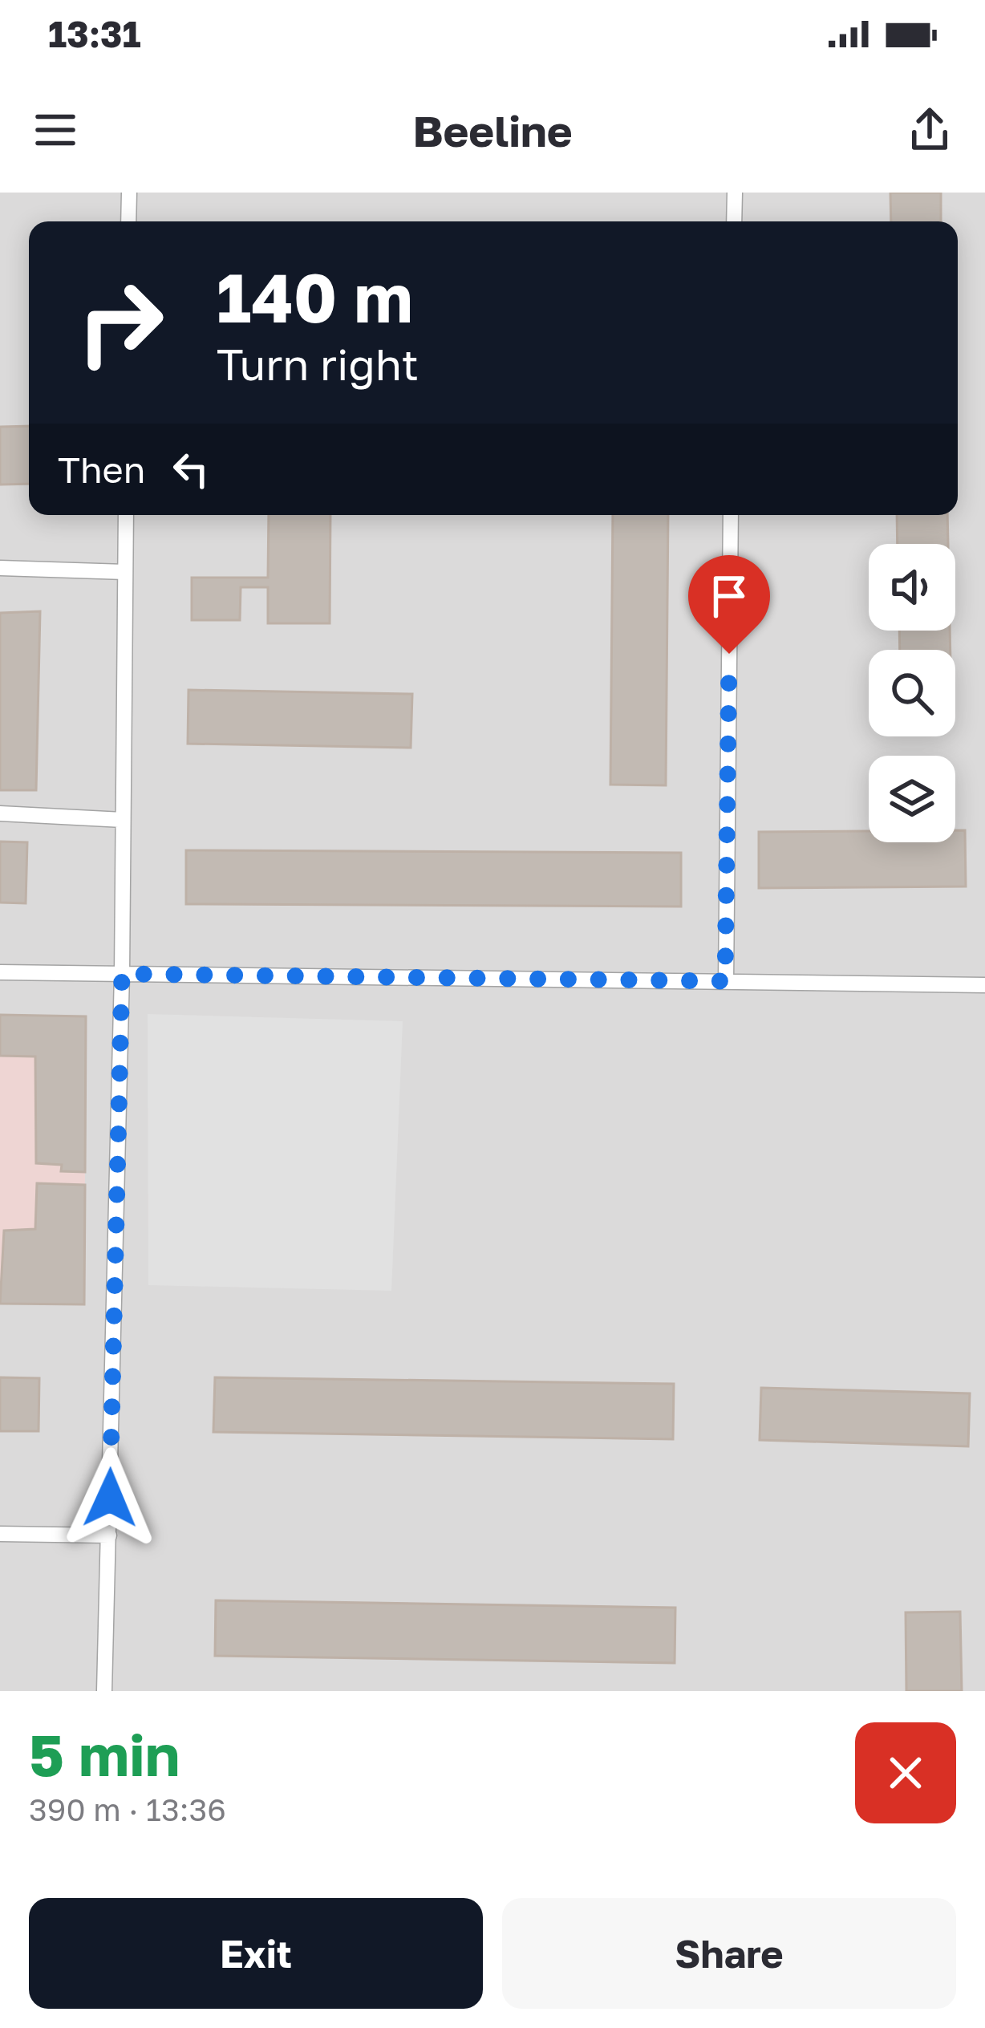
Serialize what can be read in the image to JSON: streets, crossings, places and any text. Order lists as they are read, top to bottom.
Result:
{
  "page": {
    "status": "13:31",
    "header": "Beeline",
    "turn": ["140 m", "Turn right"],
    "then": "Then",
    "heading": ["5 min", "390 m · 13:36"],
    "buttons": ["Exit", "Share"]
  }
}
